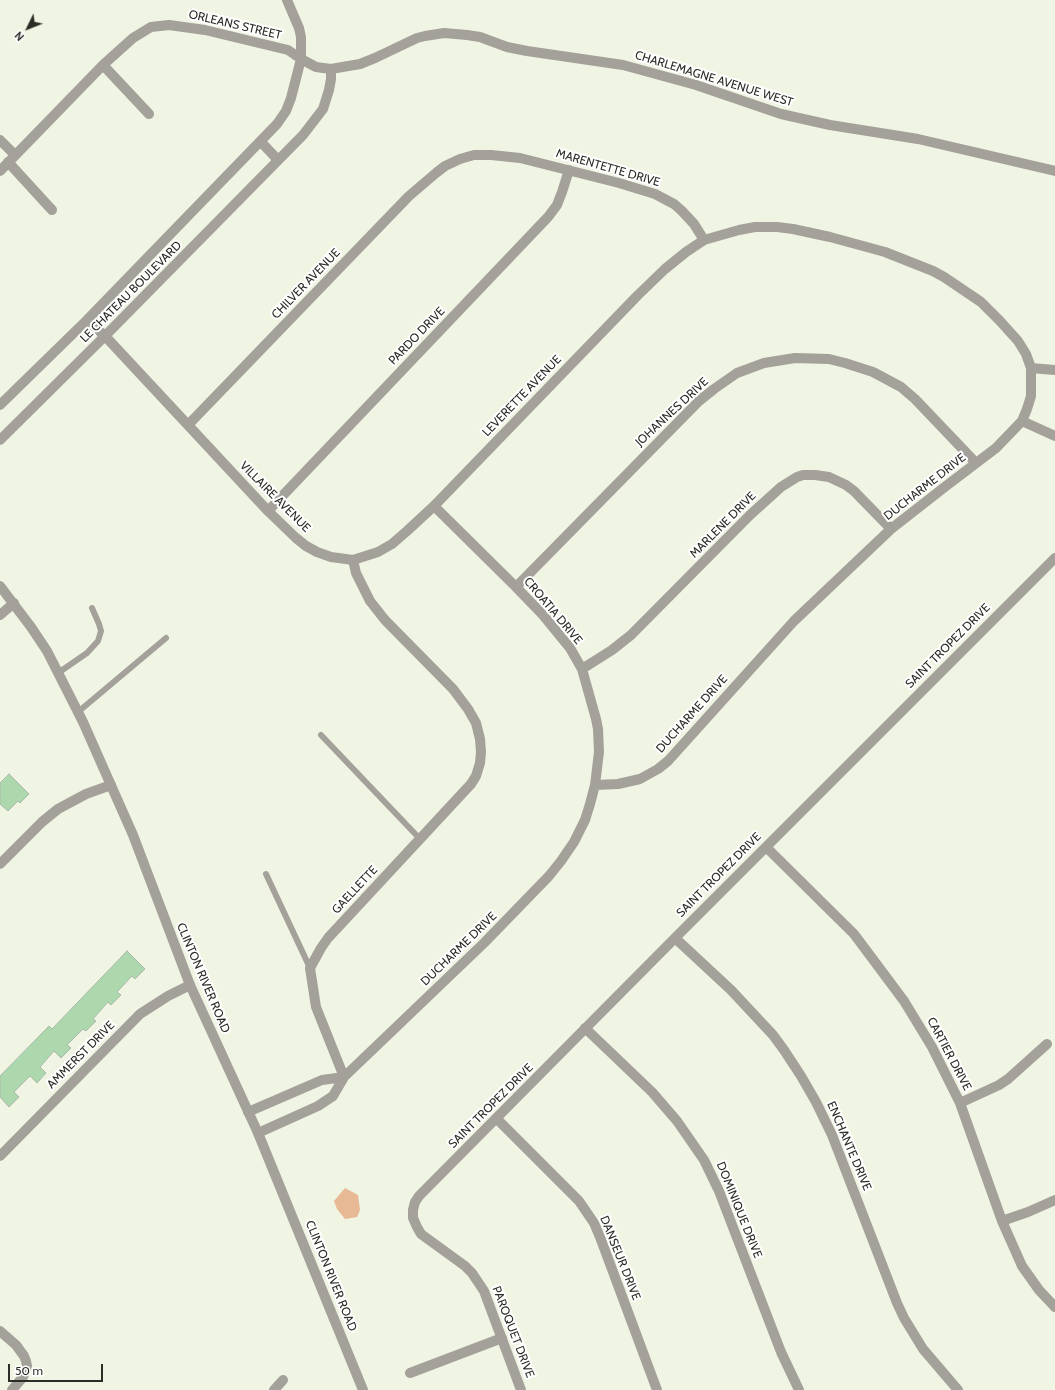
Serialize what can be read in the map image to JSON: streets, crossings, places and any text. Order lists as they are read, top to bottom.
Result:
{
  "streets": {
    "street": [
      "ORLEANS STREET",
      "CHARLEMAGNE AVENUE WEST",
      "MARENTETTE DRIVE",
      "CHILVER AVENUE",
      "LE CHATEAU BOULEVARD",
      "PARDO DRIVE",
      "LEVERETTE AVENUE",
      "JOHANNES DRIVE",
      "DUCHARME DRIVE",
      "VILLAIRE AVENUE",
      "MARLENE DRIVE",
      "CROATIA DRIVE",
      "SAINT TROPEZ DRIVE",
      "GAELLETTE",
      "CLINTON RIVER ROAD",
      "CARTIER DRIVE",
      "AMMERST DRIVE",
      "ENCHANTE DRIVE",
      "DOMINIQUE DRIVE",
      "DANSEUR DRIVE",
      "PAROQUET DRIVE"
    ]
  },
  "crossings": [
    ["ORLEANS STREET", "CHARLEMAGNE AVENUE WEST"],
    ["ORLEANS STREET", "LE CHATEAU BOULEVARD"],
    ["CHARLEMAGNE AVENUE WEST", "LE CHATEAU BOULEVARD"],
    ["MARENTETTE DRIVE", "CHILVER AVENUE"],
    ["MARENTETTE DRIVE", "PARDO DRIVE"],
    ["MARENTETTE DRIVE", "LEVERETTE AVENUE"],
    ["CHILVER AVENUE", "VILLAIRE AVENUE"],
    ["LE CHATEAU BOULEVARD", "VILLAIRE AVENUE"],
    ["PARDO DRIVE", "VILLAIRE AVENUE"],
    ["LEVERETTE AVENUE", "VILLAIRE AVENUE"],
    ["LEVERETTE AVENUE", "CROATIA DRIVE"],
    ["LEVERETTE AVENUE", "GAELLETTE"],
    ["JOHANNES DRIVE", "DUCHARME DRIVE"],
    ["JOHANNES DRIVE", "CROATIA DRIVE"],
    ["DUCHARME DRIVE", "MARLENE DRIVE"],
    ["DUCHARME DRIVE", "CROATIA DRIVE"],
    ["DUCHARME DRIVE", "CLINTON RIVER ROAD"],
    ["VILLAIRE AVENUE", "GAELLETTE"],
    ["MARLENE DRIVE", "CROATIA DRIVE"],
    ["SAINT TROPEZ DRIVE", "CARTIER DRIVE"],
    ["SAINT TROPEZ DRIVE", "ENCHANTE DRIVE"],
    ["SAINT TROPEZ DRIVE", "DOMINIQUE DRIVE"],
    ["SAINT TROPEZ DRIVE", "DANSEUR DRIVE"],
    ["SAINT TROPEZ DRIVE", "PAROQUET DRIVE"],
    ["CLINTON RIVER ROAD", "AMMERST DRIVE"]
  ],
  "scale_bar": "50 m",
  "north": "bottom left"
}
